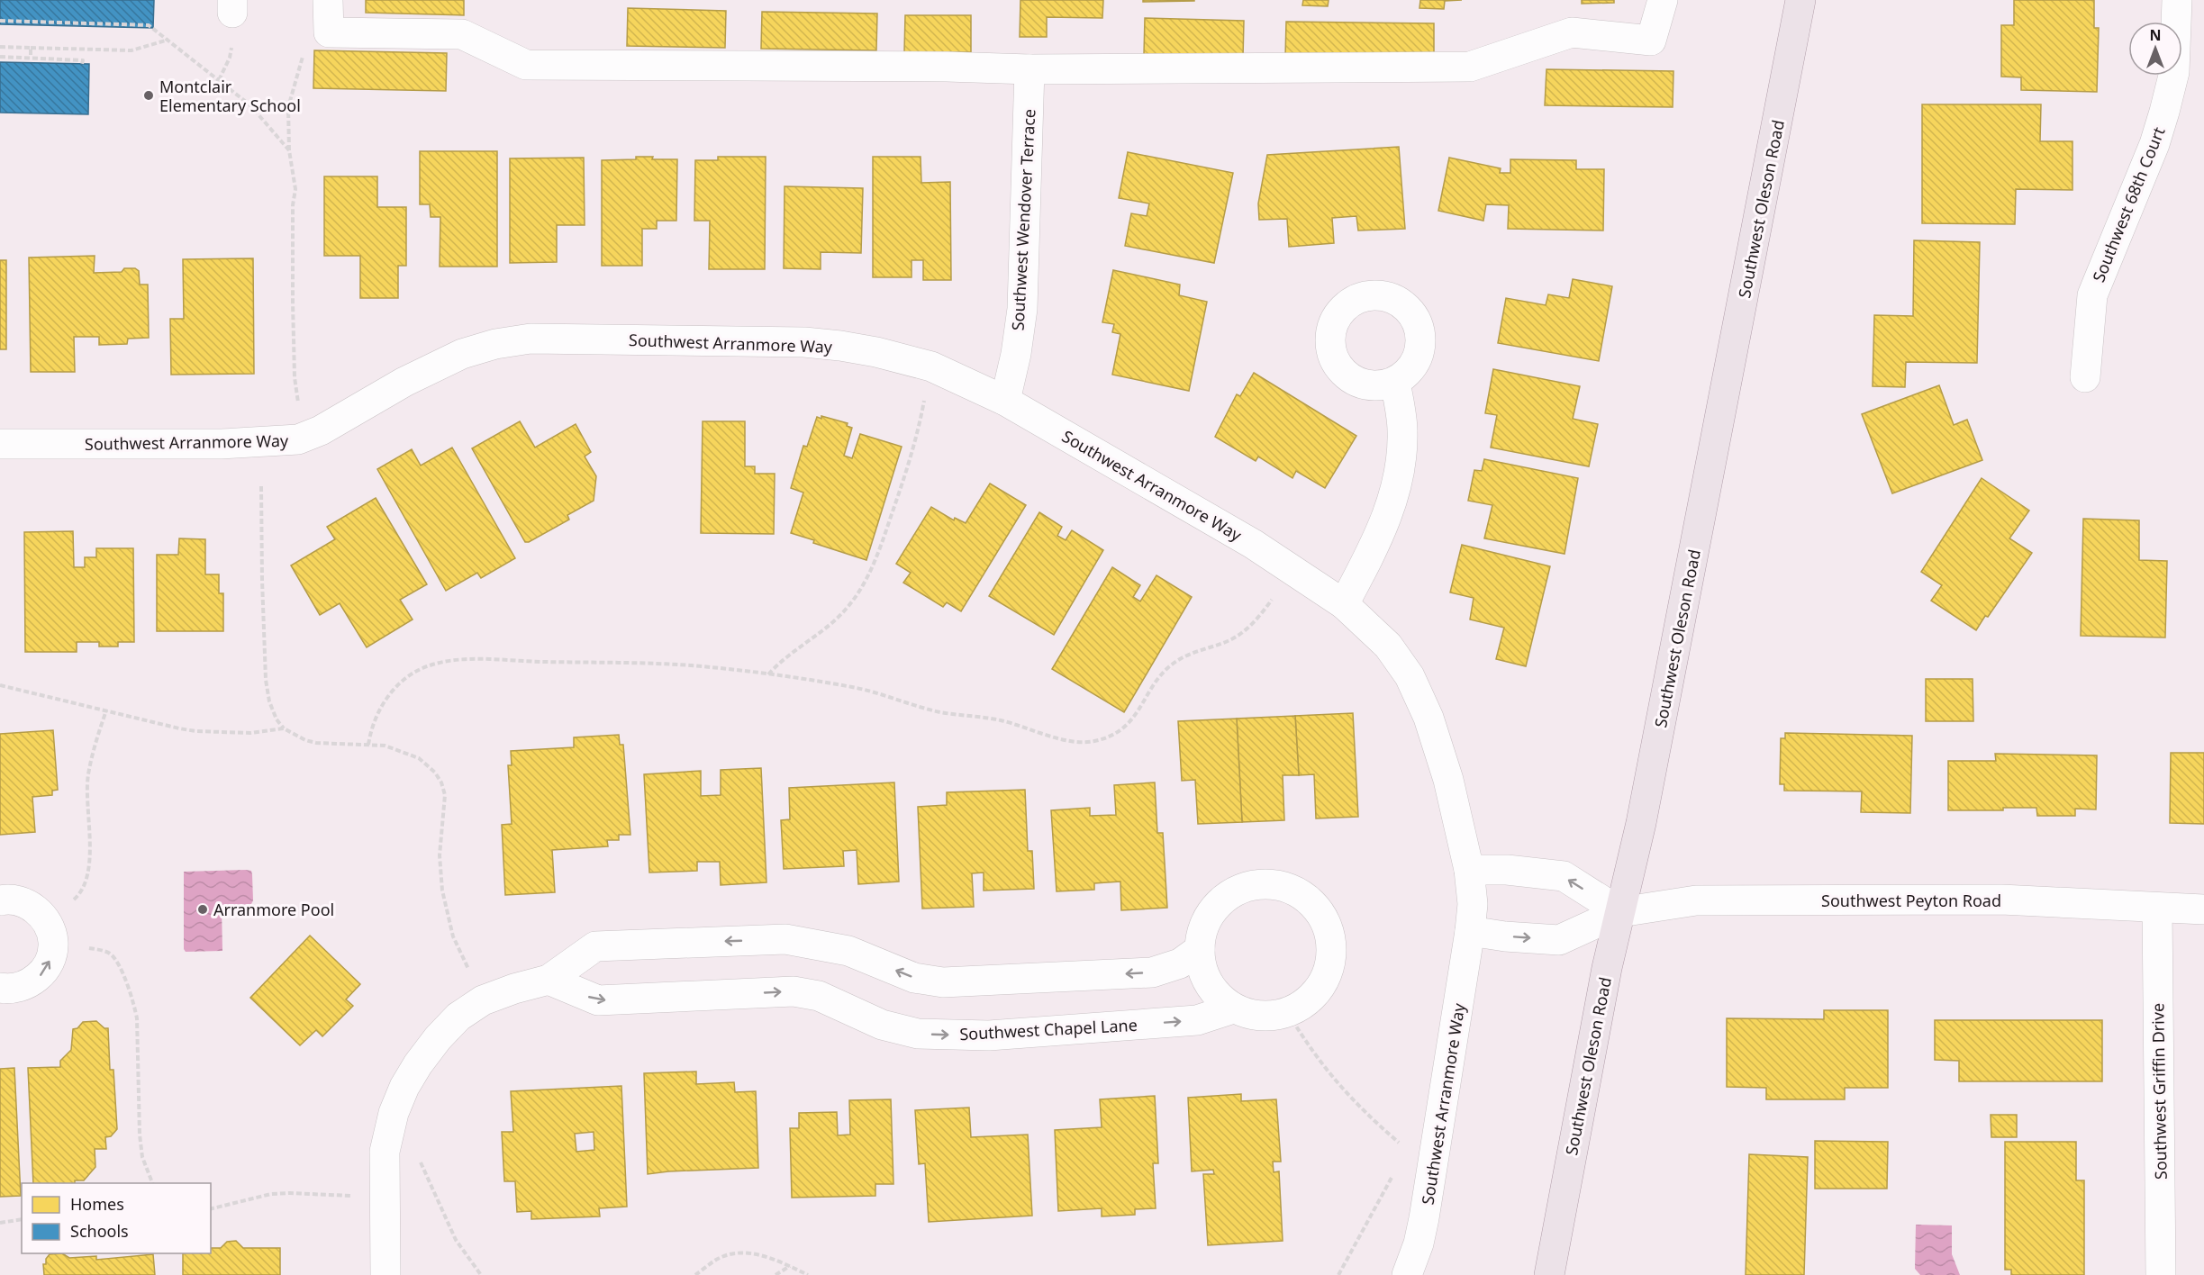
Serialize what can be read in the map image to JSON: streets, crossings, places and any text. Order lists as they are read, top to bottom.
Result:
{
  "streets": {
    "main road": ["Southwest Oleson Road"],
    "street": [
      "Southwest 68th Court",
      "Southwest Wendover Terrace",
      "Southwest Arranmore Way",
      "Southwest Peyton Road",
      "Southwest Chapel Lane",
      "Southwest Griffin Drive"
    ]
  },
  "crossings": [
    ["Southwest Oleson Road", "Southwest Peyton Road"],
    ["Southwest Wendover Terrace", "Southwest Arranmore Way"],
    ["Southwest Peyton Road", "Southwest Griffin Drive"]
  ],
  "places": ["Montclair Elementary School", "Arranmore Pool"],
  "legend": ["Homes", "Schools"],
  "north": "top"
}
